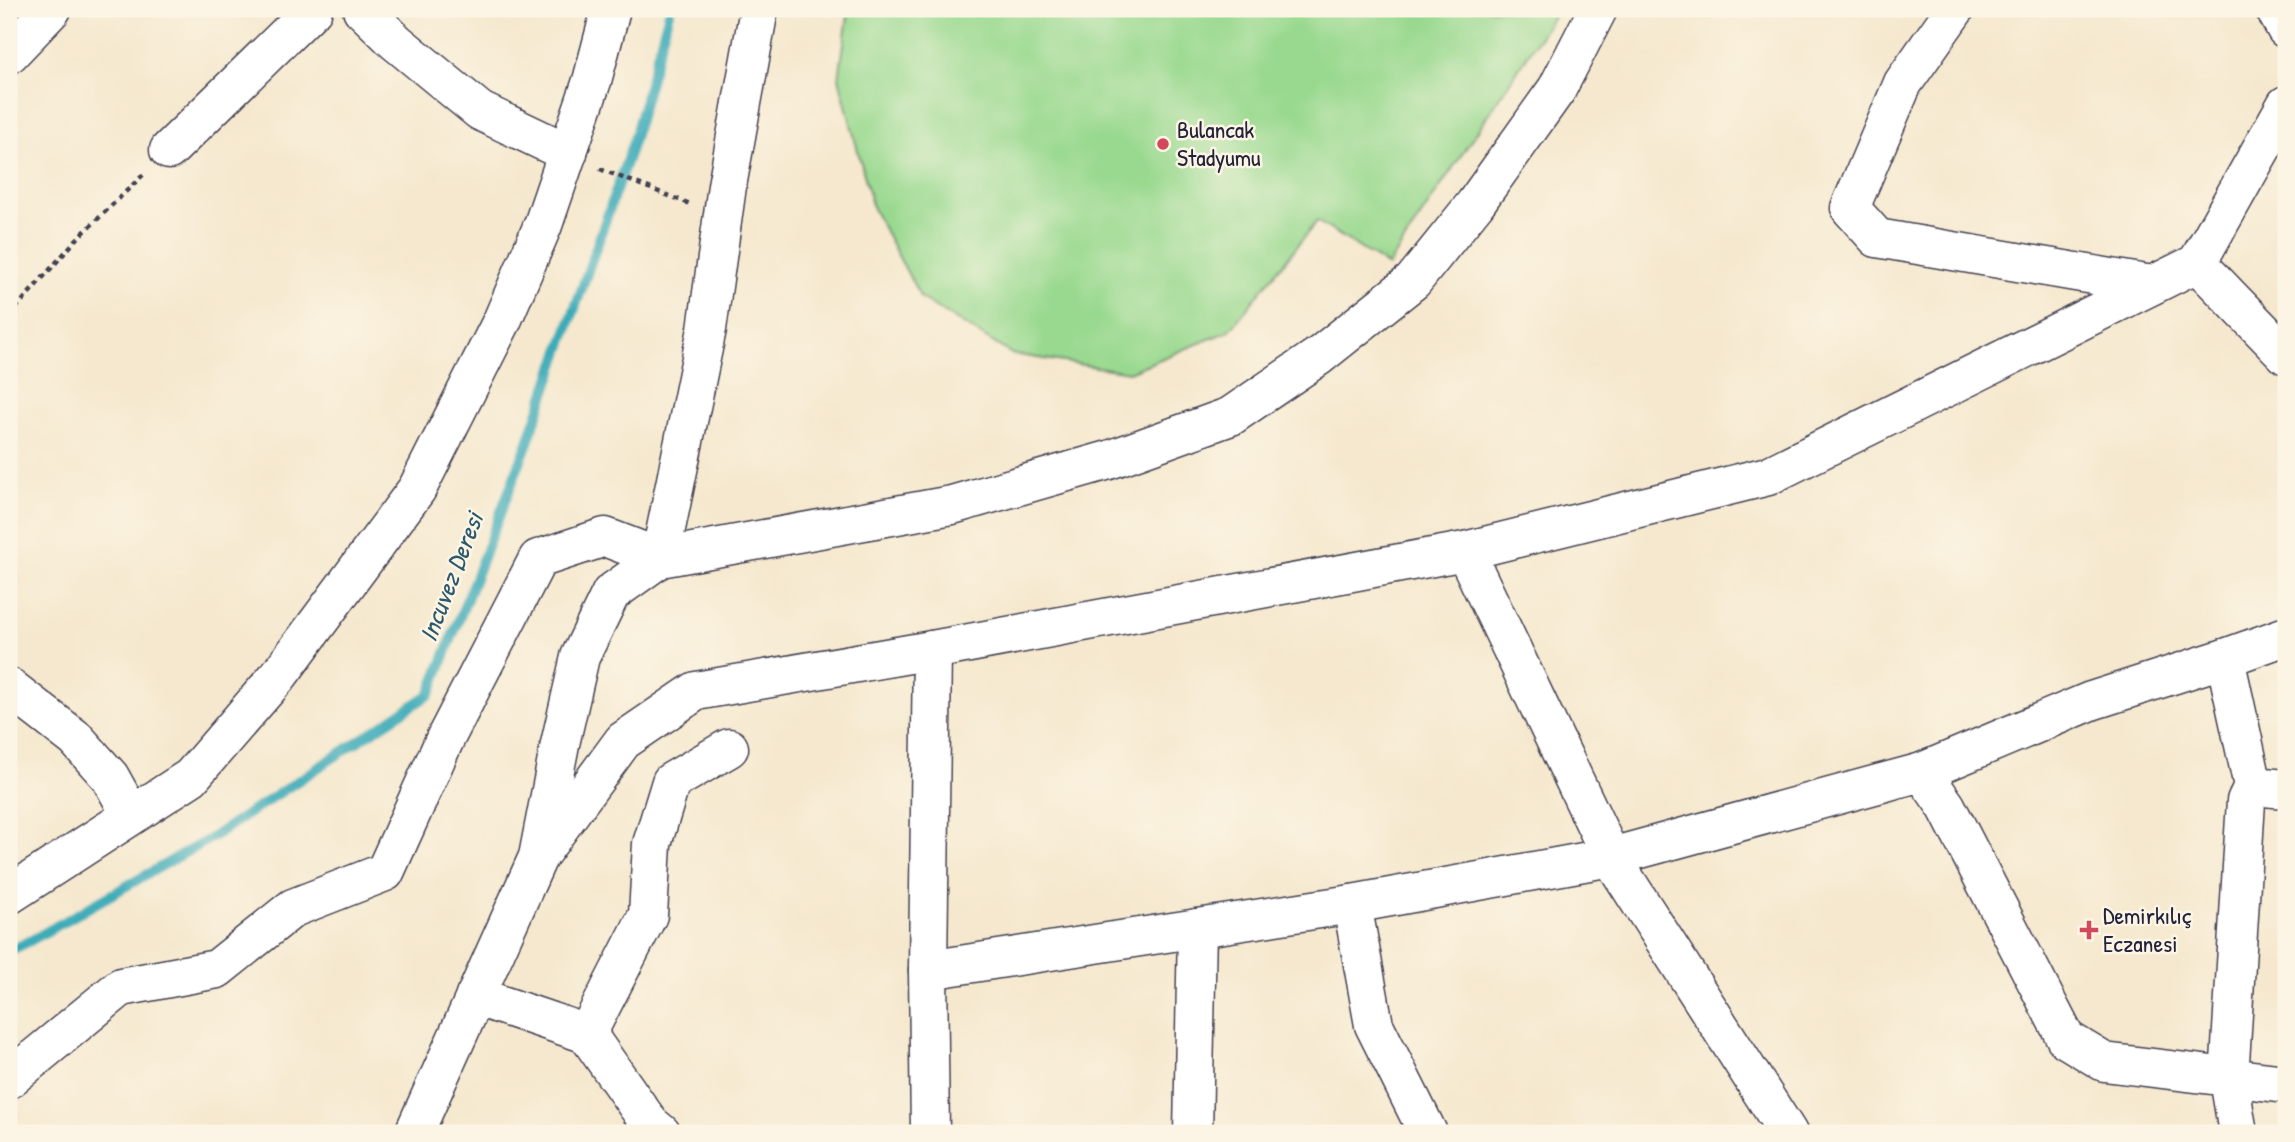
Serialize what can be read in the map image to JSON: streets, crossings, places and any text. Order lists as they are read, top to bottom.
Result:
{
  "water": ["Incuvez Deresi"],
  "places": {
    "other": ["Bulancak Stadyumu"],
    "health": ["Demirkılıç Eczanesi"]
  }
}
